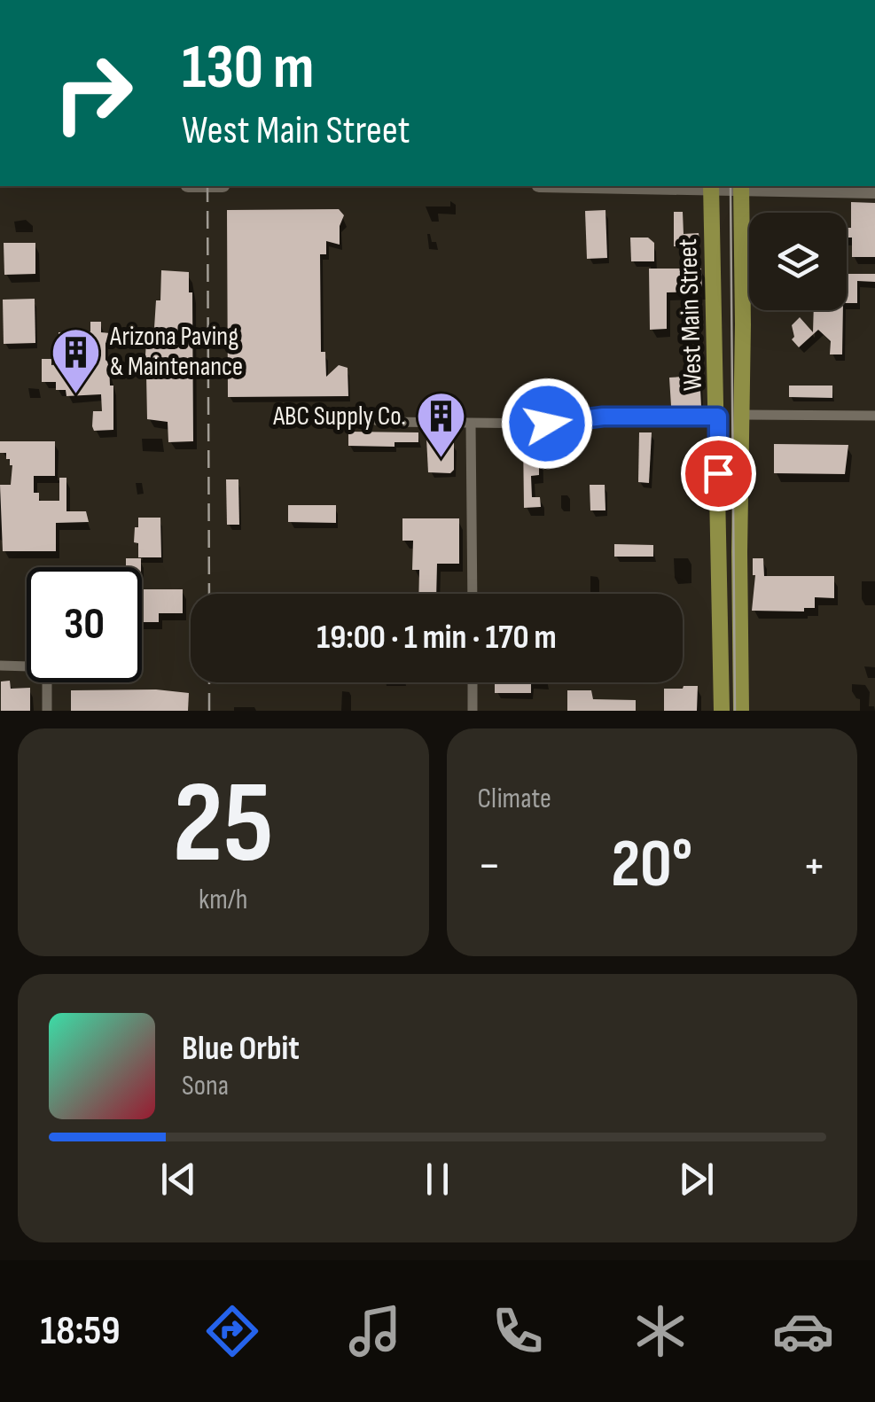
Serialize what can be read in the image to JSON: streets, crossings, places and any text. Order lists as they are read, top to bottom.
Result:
{
  "streets": {
    "main road": ["West Main Street"]
  },
  "places": {
    "building": ["Arizona Paving & Maintenance", "ABC Supply Co."]
  },
  "page": {
    "turn": ["130 m", "West Main Street"],
    "limit": "30",
    "trip": "19:00 · 1 min · 170 m",
    "tile": [
      ["25", "km/h"],
      "Climate"
    ],
    "heat": ["−", "20°", "+"],
    "song": ["Blue Orbit", "Sona"],
    "tabs": "18:59"
  }
}
